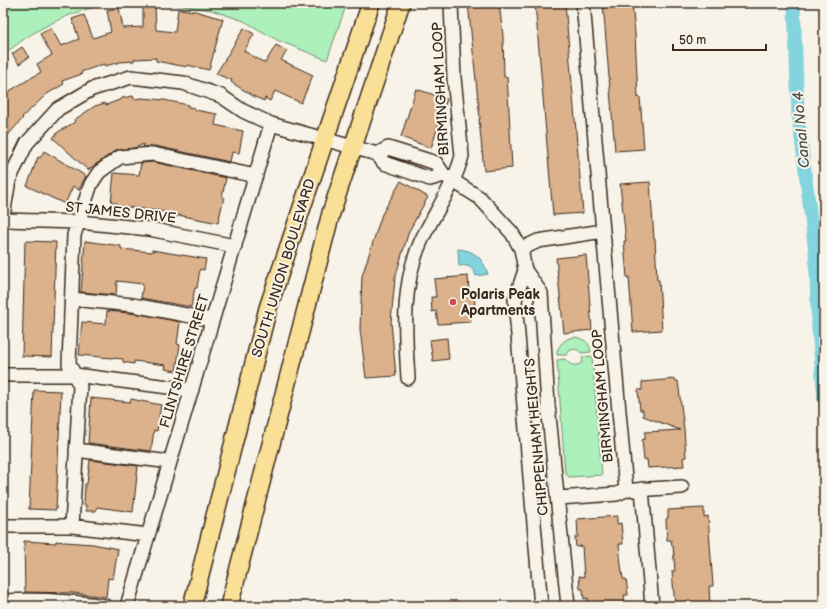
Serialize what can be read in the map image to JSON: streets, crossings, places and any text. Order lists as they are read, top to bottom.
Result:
{
  "streets": {
    "main road": ["SOUTH UNION BOULEVARD"],
    "street": [
      "BIRMINGHAM LOOP",
      "ST JAMES DRIVE",
      "FLINTSHIRE STREET",
      "CHIPPENHAM HEIGHTS"
    ]
  },
  "crossings": [
    ["BIRMINGHAM LOOP", "CHIPPENHAM HEIGHTS"],
    ["ST JAMES DRIVE", "FLINTSHIRE STREET"],
    ["SOUTH UNION BOULEVARD", "CHIPPENHAM HEIGHTS"],
    ["FLINTSHIRE STREET", "CHIPPENHAM HEIGHTS"]
  ],
  "water": ["Canal No 4"],
  "places": ["Polaris Peak Apartments"],
  "scale_bar": "50 m"
}
